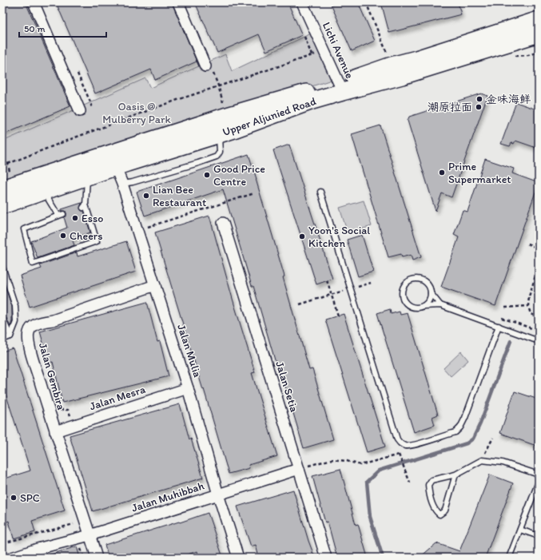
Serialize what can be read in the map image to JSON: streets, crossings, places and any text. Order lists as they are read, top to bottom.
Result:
{
  "streets": {
    "main road": ["Upper Aljunied Road"],
    "street": [
      "Lichi Avenue",
      "Jalan Mulia",
      "Jalan Gembira",
      "Jalan Setia",
      "Jalan Mesra",
      "Jalan Muhibbah"
    ]
  },
  "crossings": [
    ["Lichi Avenue", "Upper Aljunied Road"],
    ["Upper Aljunied Road", "Jalan Mulia"],
    ["Jalan Mulia", "Jalan Gembira"],
    ["Jalan Mulia", "Jalan Mesra"],
    ["Jalan Mulia", "Jalan Muhibbah"],
    ["Jalan Gembira", "Jalan Mesra"],
    ["Jalan Gembira", "Jalan Muhibbah"],
    ["Jalan Setia", "Jalan Muhibbah"]
  ],
  "parks": ["Oasis @ Mulberry Park"],
  "places": [
    "金味海鲜",
    "潮原拉面",
    "Prime Supermarket",
    "Good Price Centre",
    "Lian Bee Restaurant",
    "Esso",
    "Cheers",
    "Yoon's Social Kitchen",
    "SPC"
  ],
  "scale_bar": "50 m"
}
